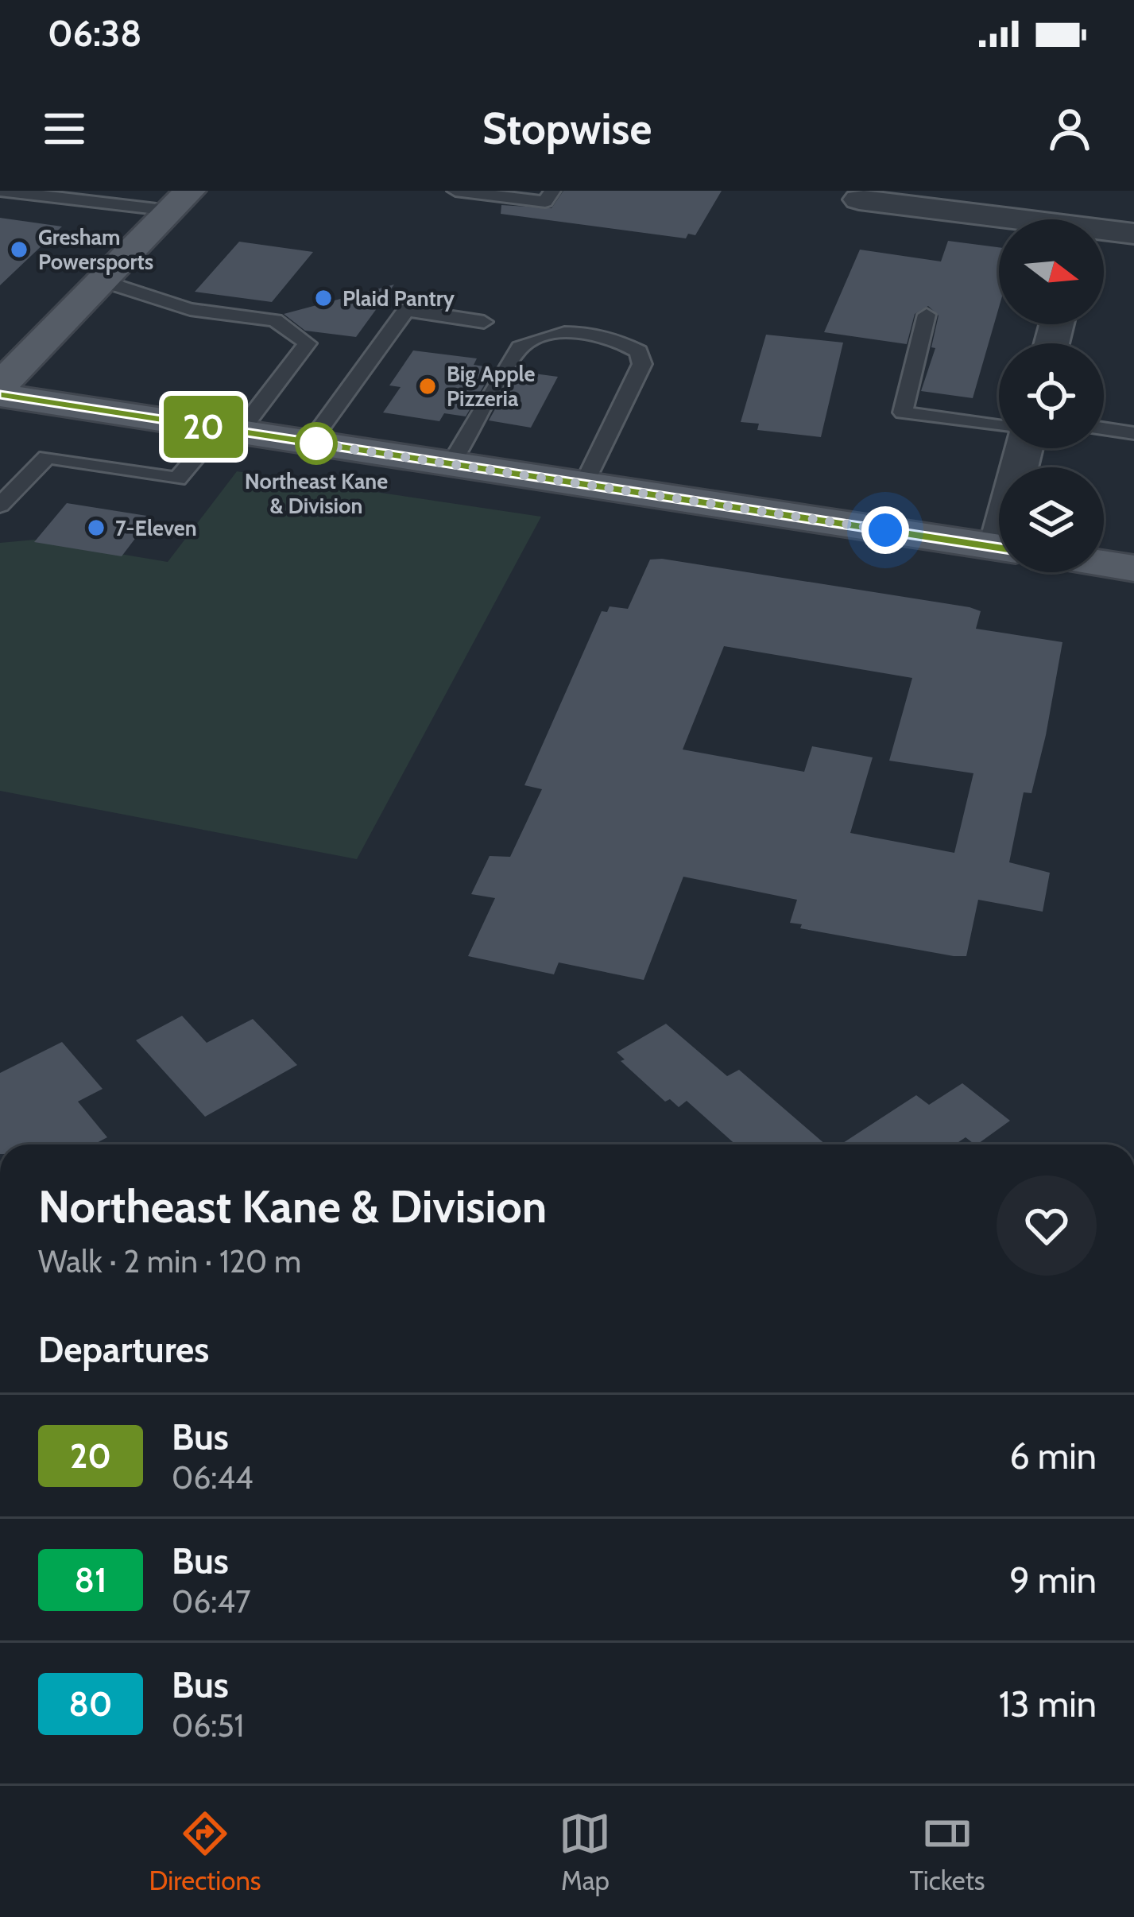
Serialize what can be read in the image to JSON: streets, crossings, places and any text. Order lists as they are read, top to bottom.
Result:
{
  "places": [
    "Gresham Powersports",
    "Plaid Pantry",
    "Big Apple Pizzeria",
    "Northeast Kane & Division",
    "7-Eleven"
  ],
  "lines": ["bus line 20"],
  "north": "right",
  "page": {
    "status": "06:38",
    "header": "Stopwise",
    "on_map": "20",
    "heading": [
      ["Northeast Kane & Division", "Walk · 2 min · 120 m"],
      "Departures"
    ],
    "list": [
      {
        "mark": "20",
        "name": "Bus",
        "note": "06:44",
        "value": "6 min"
      },
      {
        "mark": "81",
        "name": "Bus",
        "note": "06:47",
        "value": "9 min"
      },
      {
        "mark": "80",
        "name": "Bus",
        "note": "06:51",
        "value": "13 min"
      }
    ],
    "tabs": ["Directions", "Map", "Tickets"]
  }
}
